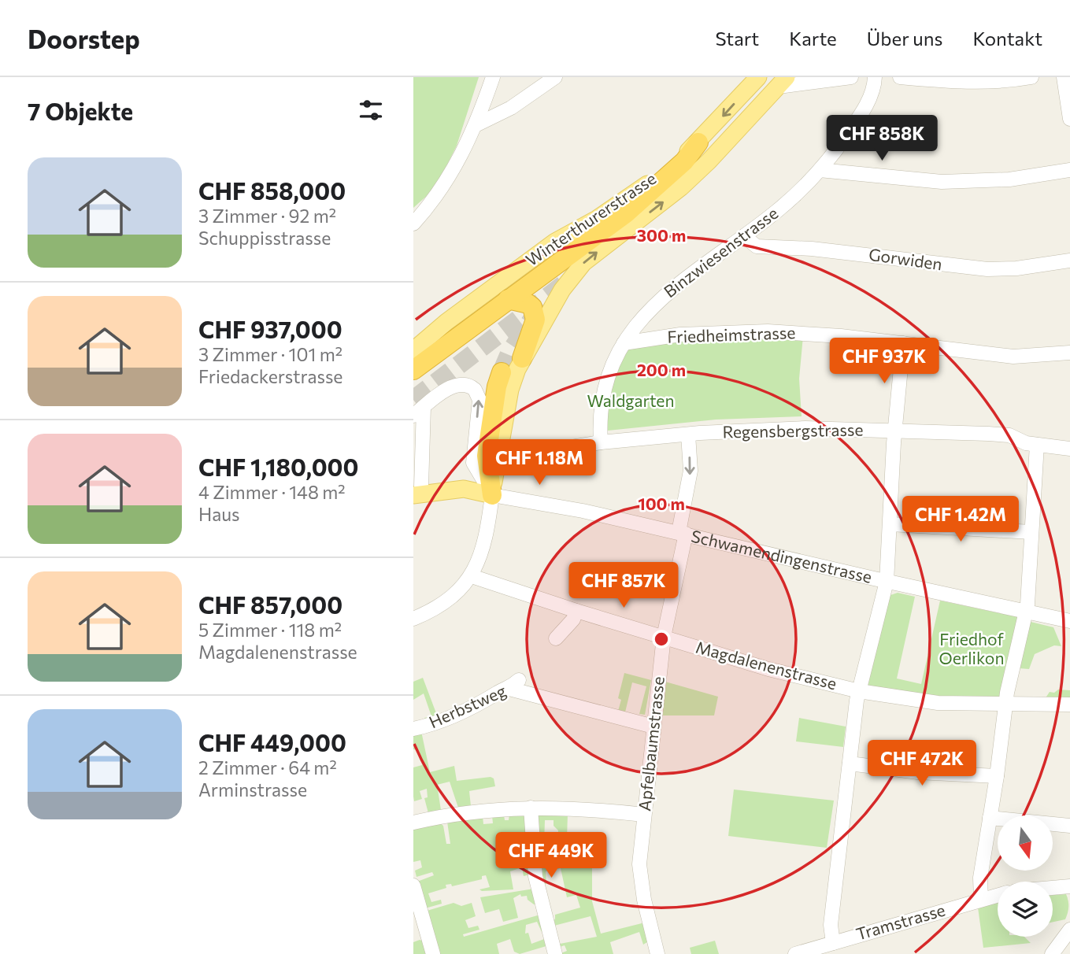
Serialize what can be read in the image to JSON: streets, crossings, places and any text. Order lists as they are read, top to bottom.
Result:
{
  "streets": {
    "main road": ["Winterthurerstrasse", "Schwamendingenstrasse"],
    "street": [
      "Binzwiesenstrasse",
      "Gorwiden",
      "Friedheimstrasse",
      "Regensbergstrasse",
      "Magdalenenstrasse",
      "Herbstweg",
      "Apfelbaumstrasse",
      "Tramstrasse"
    ]
  },
  "crossings": [
    ["Winterthurerstrasse", "Schwamendingenstrasse"],
    ["Binzwiesenstrasse", "Gorwiden"],
    ["Binzwiesenstrasse", "Friedheimstrasse"],
    ["Binzwiesenstrasse", "Regensbergstrasse"],
    ["Regensbergstrasse", "Apfelbaumstrasse"],
    ["Schwamendingenstrasse", "Apfelbaumstrasse"],
    ["Magdalenenstrasse", "Apfelbaumstrasse"],
    ["Herbstweg", "Apfelbaumstrasse"]
  ],
  "parks": ["Waldgarten", "Friedhof Oerlikon"],
  "north": "bottom",
  "page": {
    "header": "Doorstep",
    "nav": [
      "Start",
      "Karte",
      "Über uns",
      "Kontakt"
    ],
    "heading": "7 Objekte",
    "price": [
      "CHF 858K",
      "CHF 937K",
      "CHF 1.18M",
      "CHF 1.42M",
      "CHF 857K",
      "CHF 472K",
      "CHF 449K"
    ],
    "list": [
      {
        "name": "CHF 858,000",
        "note": "3 Zimmer · 92 m² · Schuppisstrasse"
      },
      {
        "name": "CHF 937,000",
        "note": "3 Zimmer · 101 m² · Friedackerstrasse"
      },
      {
        "name": "CHF 1,180,000",
        "note": "4 Zimmer · 148 m² · Haus"
      },
      {
        "name": "CHF 857,000",
        "note": "5 Zimmer · 118 m² · Magdalenenstrasse"
      },
      {
        "name": "CHF 449,000",
        "note": "2 Zimmer · 64 m² · Arminstrasse"
      }
    ]
  },
  "rings": ["300 m", "200 m", "100 m"]
}
